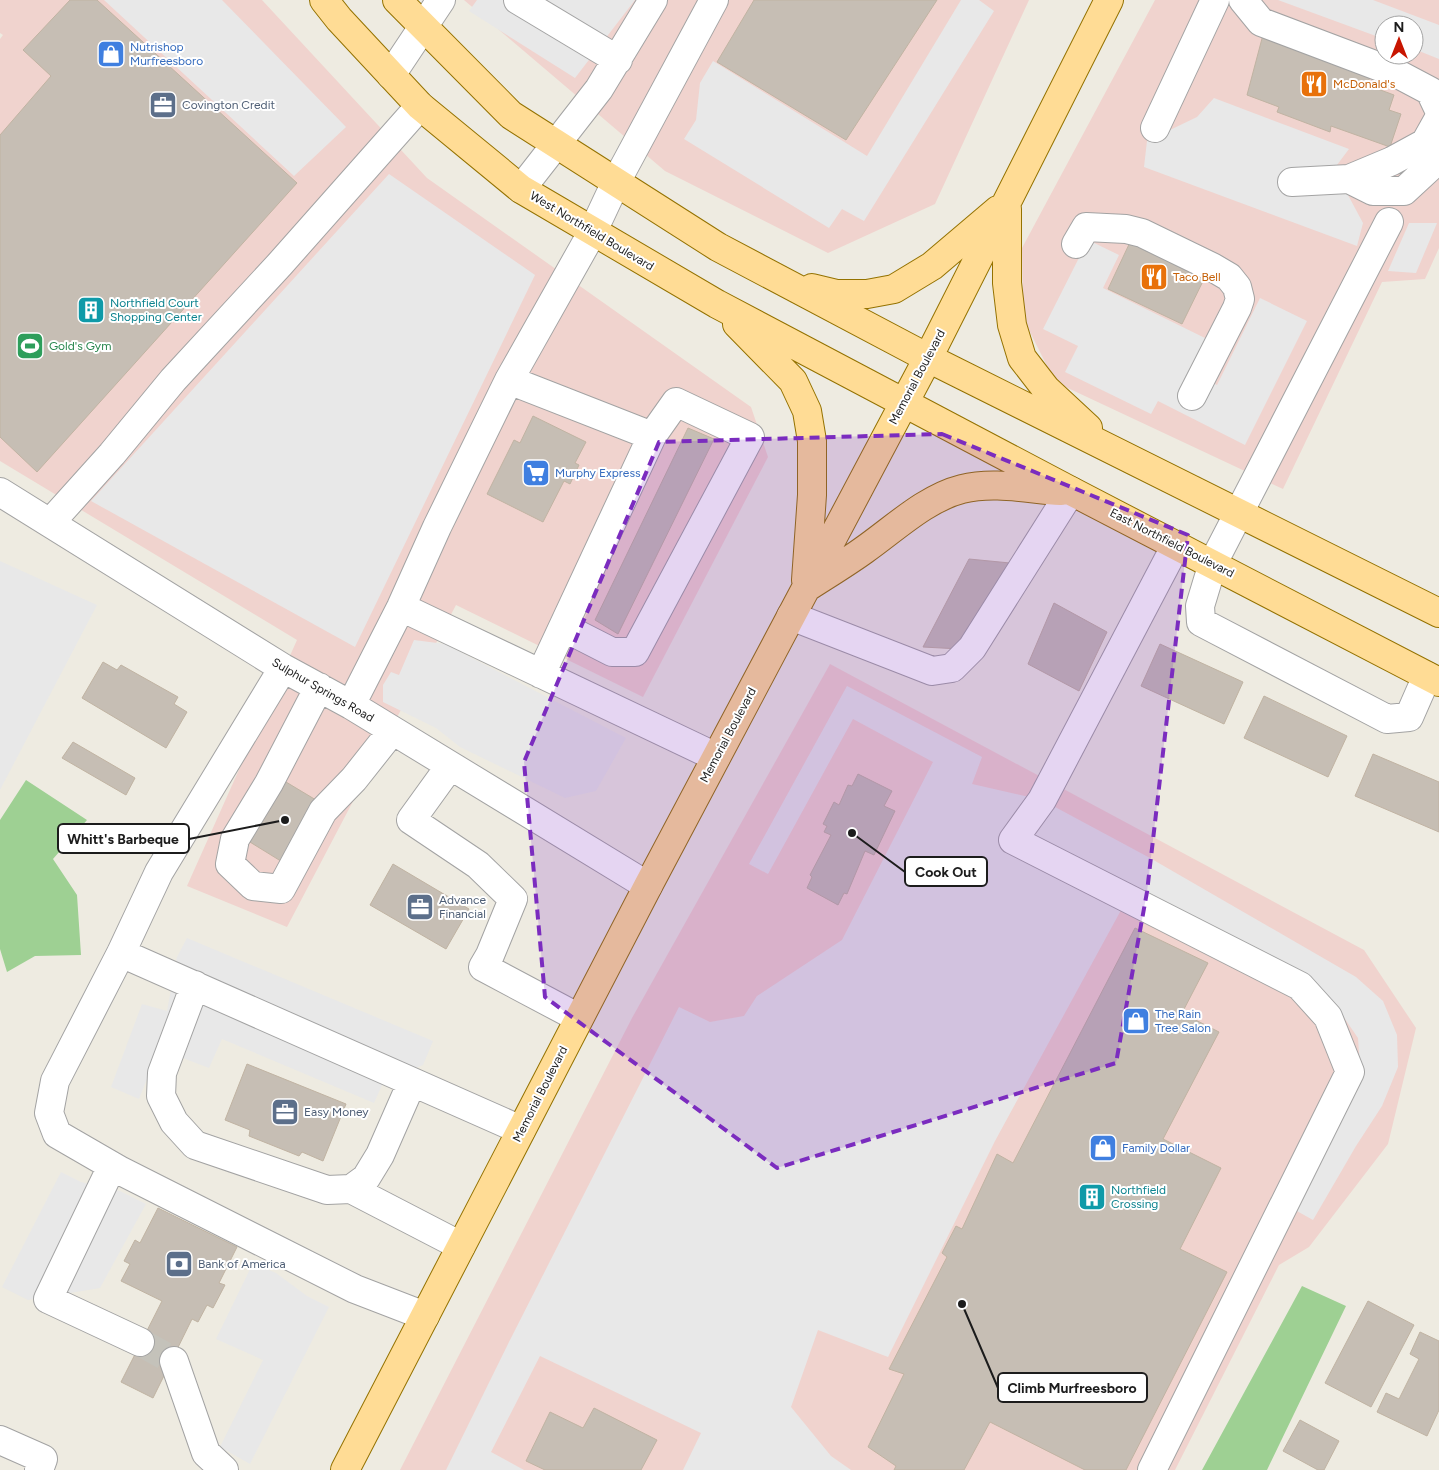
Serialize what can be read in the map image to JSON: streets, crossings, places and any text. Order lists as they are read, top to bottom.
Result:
{
  "streets": {
    "main road": ["West Northfield Boulevard", "Memorial Boulevard", "East Northfield Boulevard"],
    "street": ["Sulphur Springs Road"]
  },
  "crossings": [
    ["West Northfield Boulevard", "Memorial Boulevard"],
    ["West Northfield Boulevard", "East Northfield Boulevard"],
    ["Memorial Boulevard", "East Northfield Boulevard"],
    ["Memorial Boulevard", "Sulphur Springs Road"]
  ],
  "places": {
    "shop": ["Nutrishop Murfreesboro", "The Rain Tree Salon", "Family Dollar"],
    "restaurant": ["McDonald's", "Taco Bell"],
    "office": ["Covington Credit", "Advance Financial", "Easy Money"],
    "building": ["Northfield Court Shopping Center", "Northfield Crossing"],
    "sports": ["Gold's Gym"],
    "supermarket": ["Murphy Express"],
    "other": ["Whitt's Barbeque", "Cook Out", "Climb Murfreesboro"],
    "bank": ["Bank of America"]
  },
  "north": "top"
}
